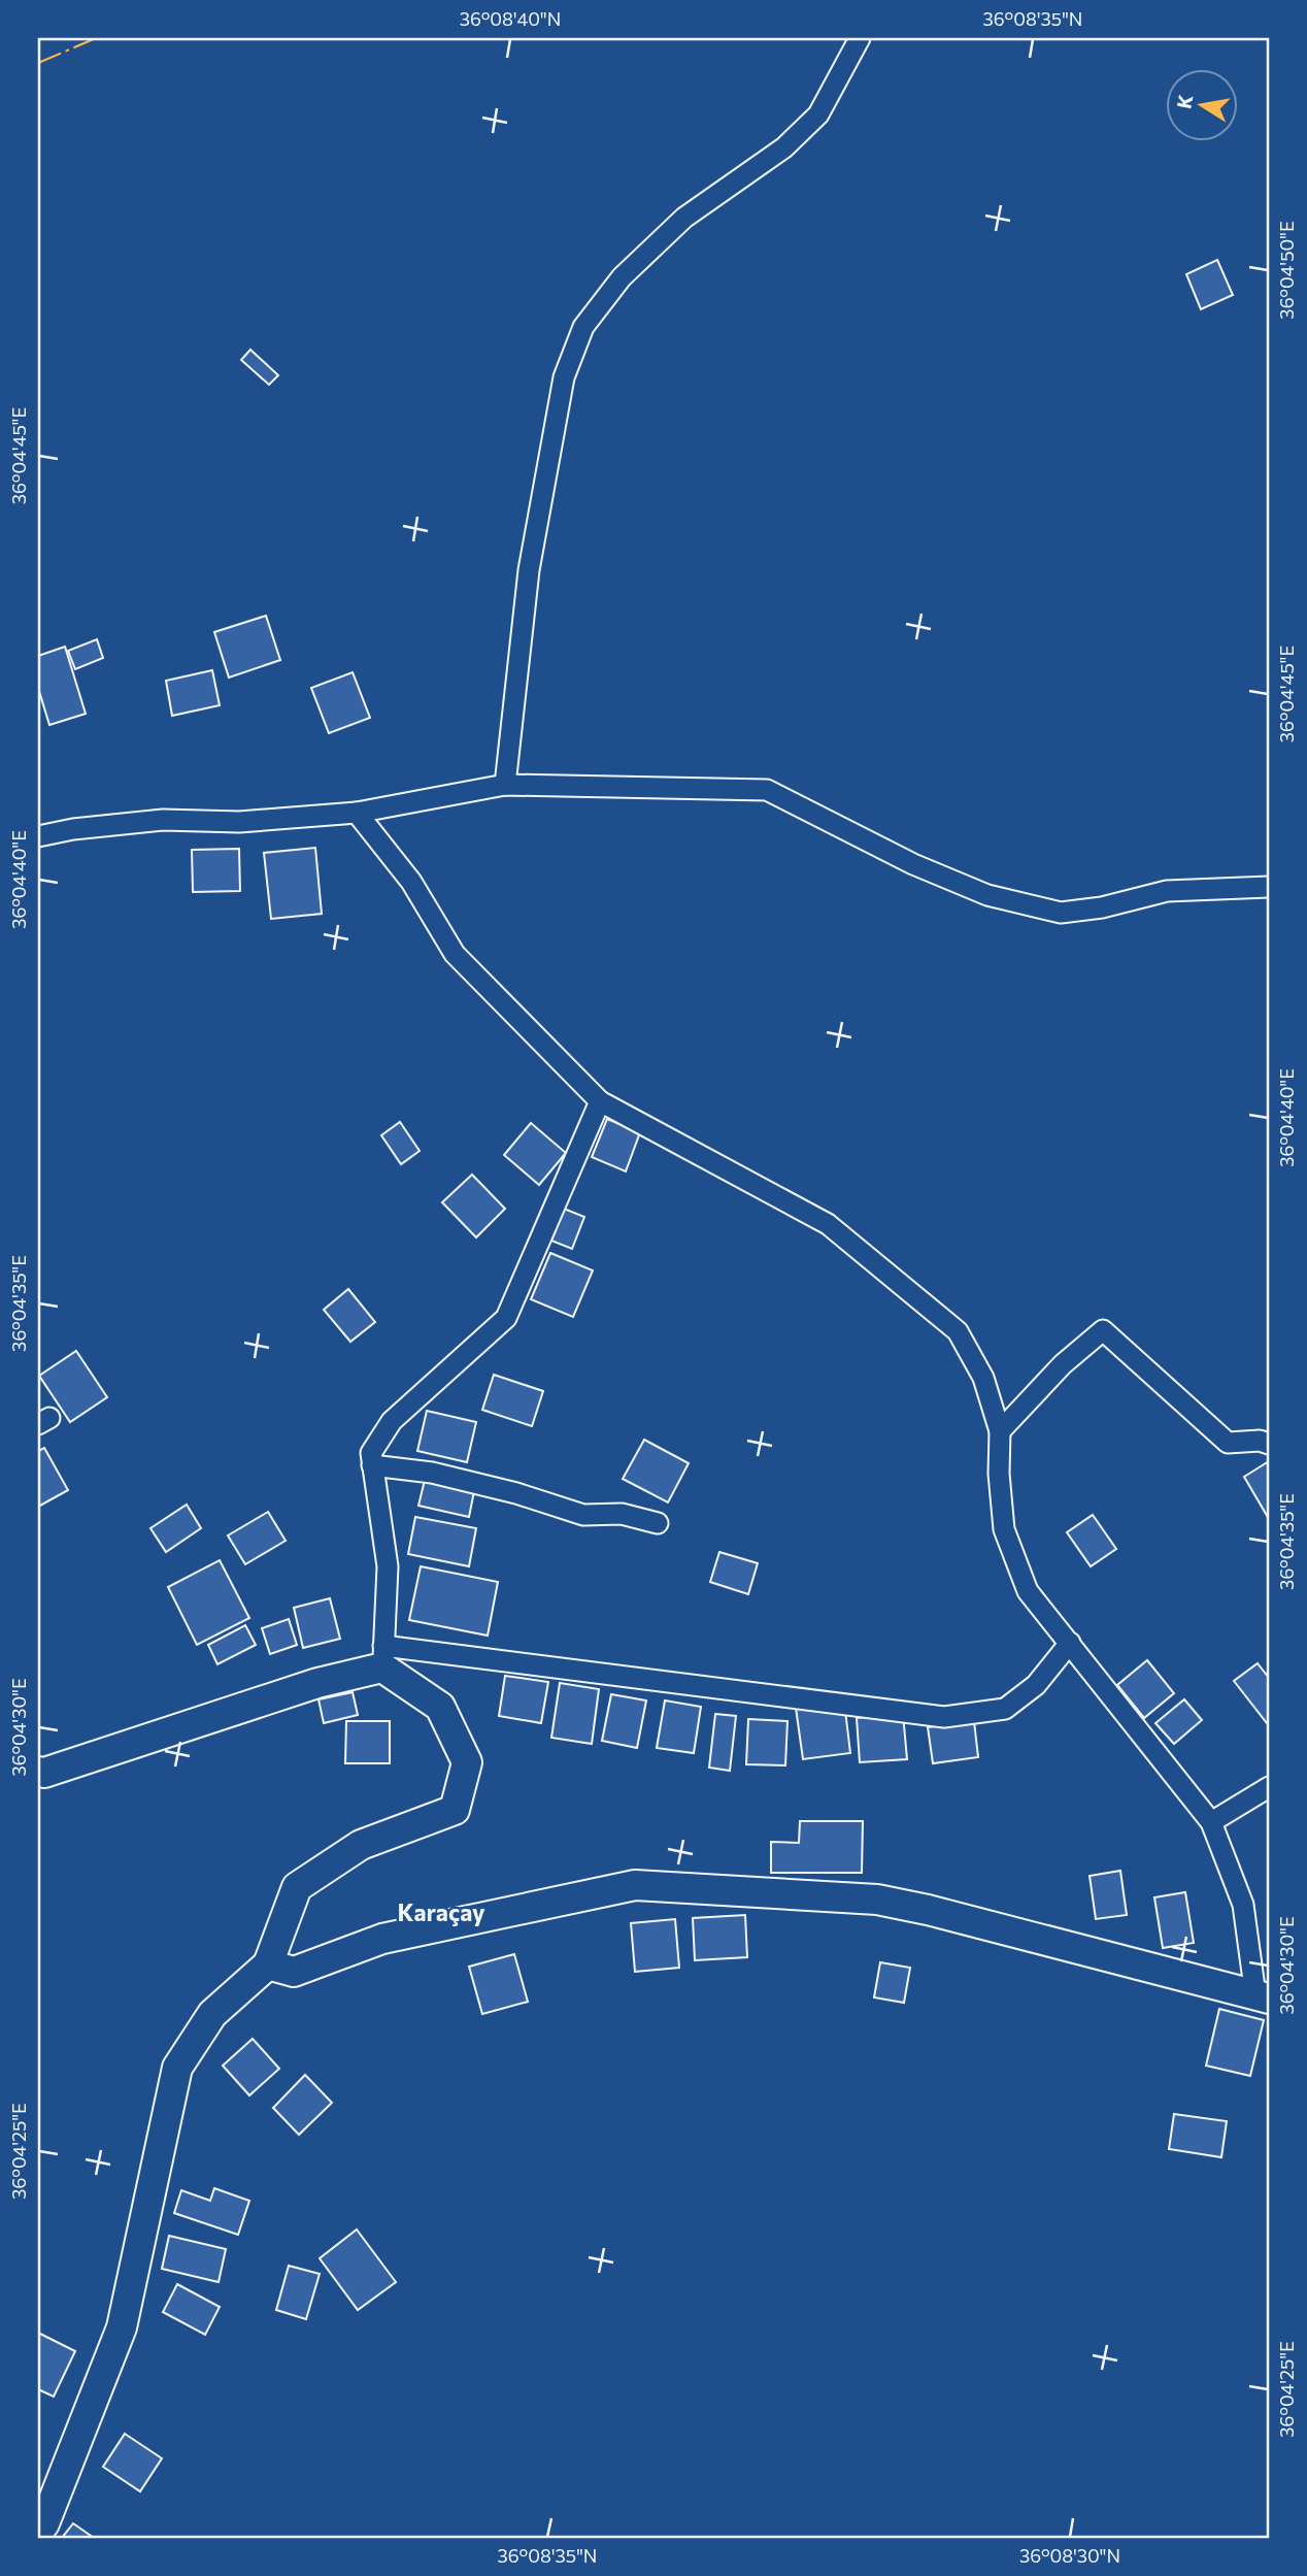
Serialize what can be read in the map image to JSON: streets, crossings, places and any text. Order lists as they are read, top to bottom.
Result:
{
  "districts": ["Karaçay"],
  "north": "left",
  "coordinates": [
    "36°08'40\"N",
    "36°08'35\"N",
    "36°04'50\"E",
    "36°04'45\"E",
    "36°04'40\"E",
    "36°04'35\"E",
    "36°04'30\"E",
    "36°04'25\"E",
    "36°08'30\"N"
  ]
}
